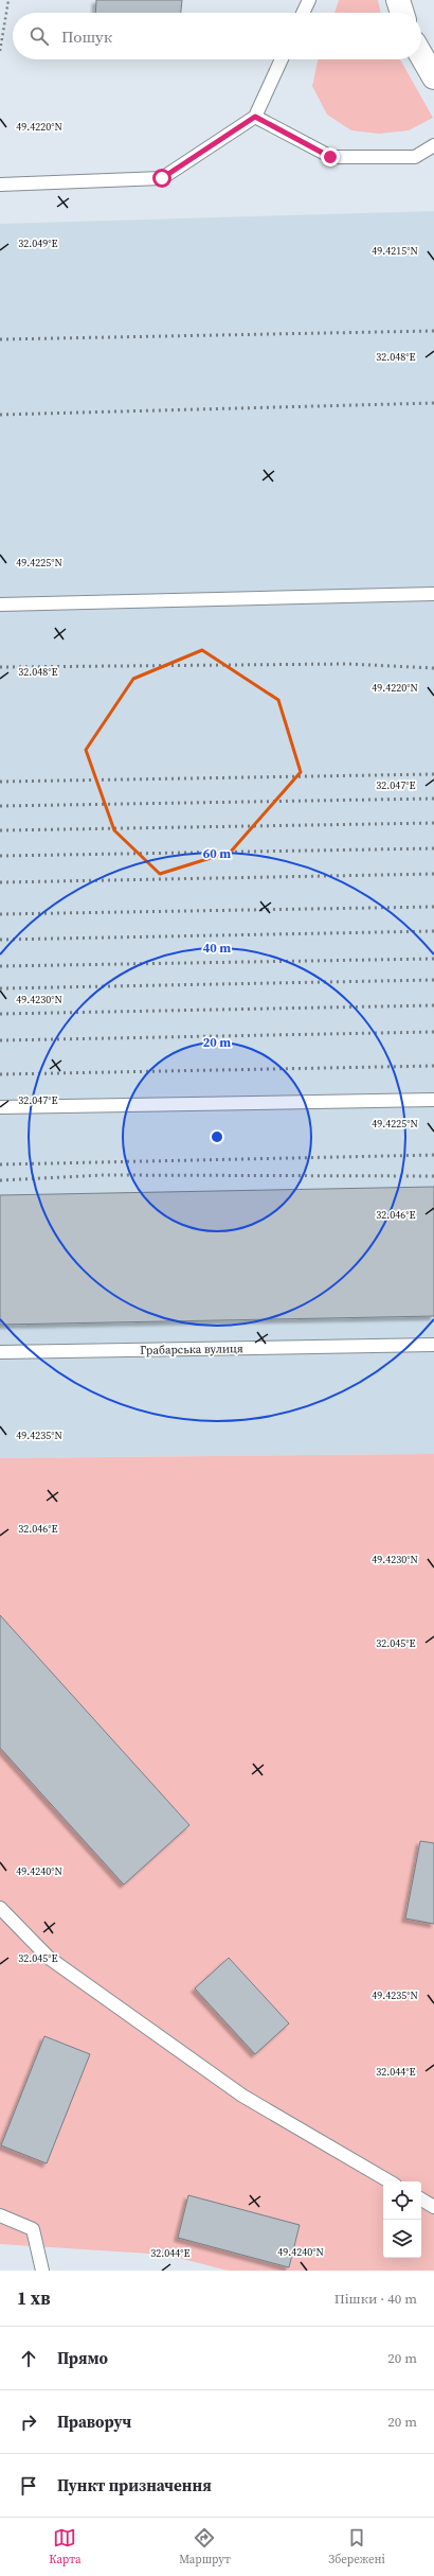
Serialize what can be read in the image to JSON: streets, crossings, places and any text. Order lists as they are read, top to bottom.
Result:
{
  "streets": {
    "lane": ["Грабарська вулиця"]
  },
  "page": {
    "search": "Пошук",
    "heading": ["1 хв", "Пішки · 40 m"],
    "list": [
      ["Прямо", "20 m"],
      ["Праворуч", "20 m"],
      "Пункт призначення"
    ],
    "nav": ["Карта", "Маршрут", "Збережені"]
  },
  "coordinates": [
    "49.4220°N",
    "32.049°E",
    "49.4215°N",
    "32.048°E",
    "49.4225°N",
    "32.047°E",
    "49.4230°N",
    "32.046°E",
    "49.4235°N",
    "32.045°E",
    "49.4240°N",
    "32.044°E"
  ],
  "rings": ["60 m", "40 m", "20 m"]
}
